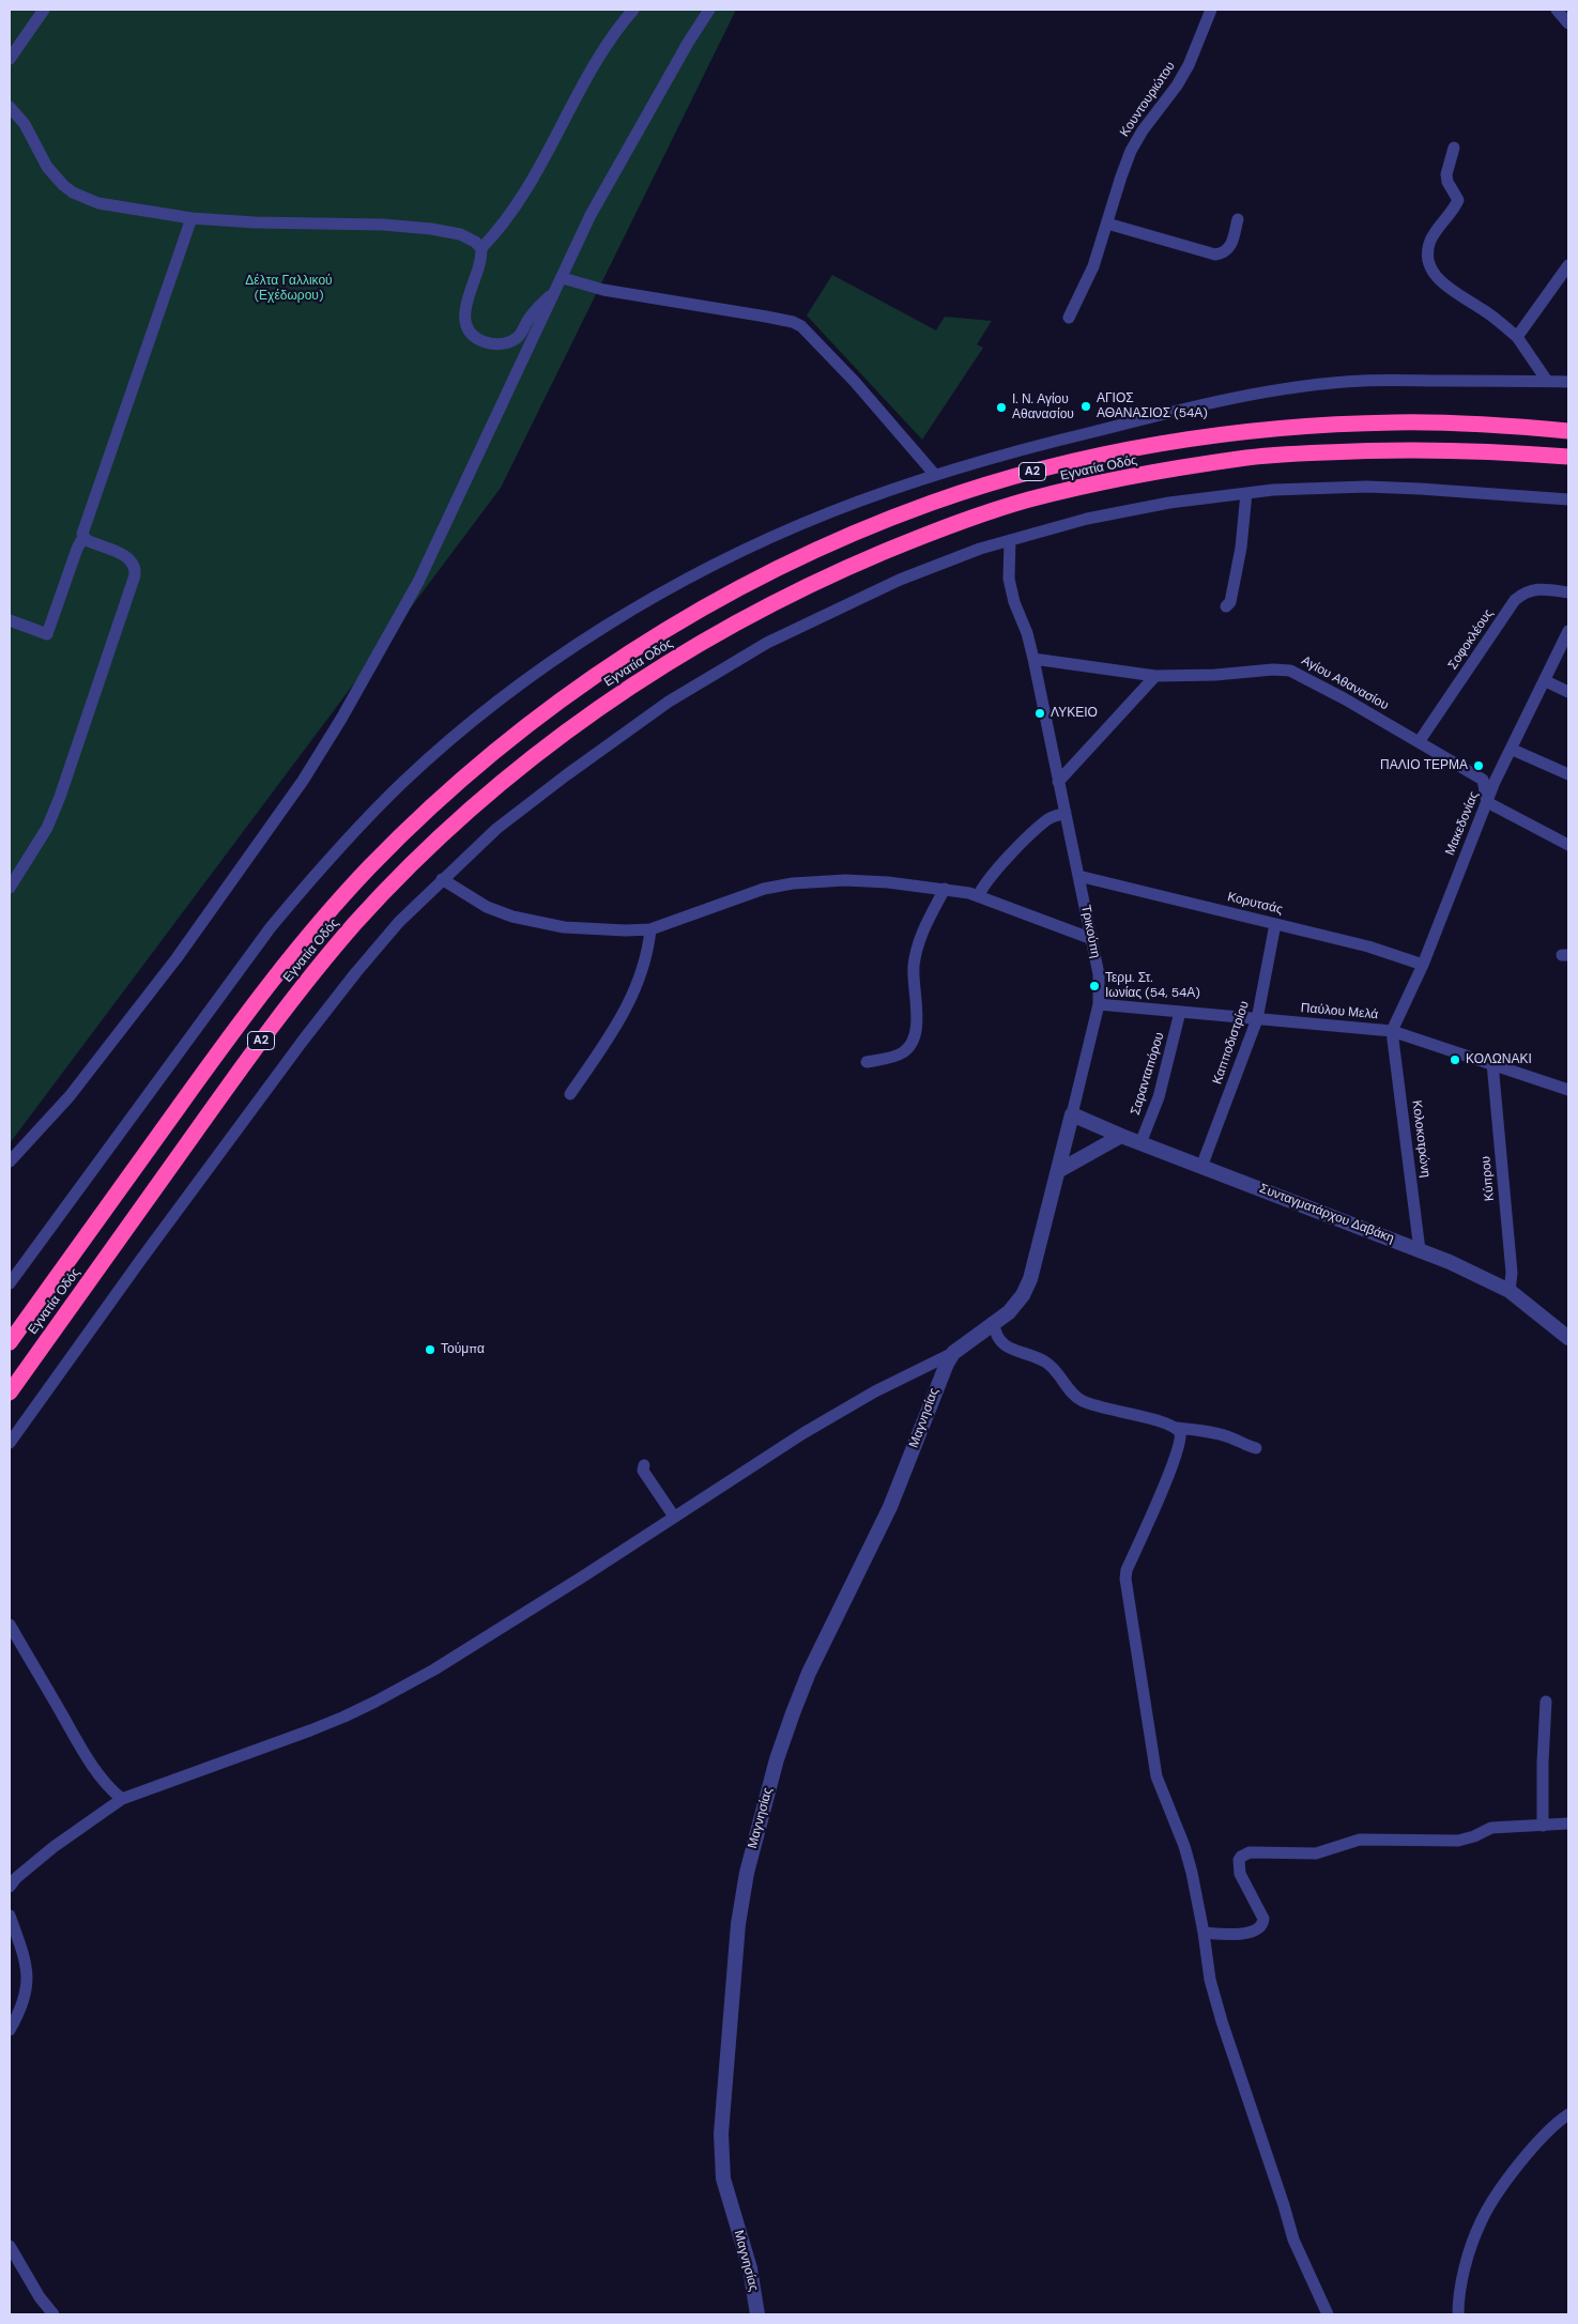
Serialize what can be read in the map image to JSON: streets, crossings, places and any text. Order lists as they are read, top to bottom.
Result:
{
  "streets": {
    "highway": ["Εγνατία Οδός", "Α2"],
    "street": [
      "Κουντουριώτου",
      "Σοφοκλέους",
      "Αγίου Αθανασίου",
      "Μακεδονίας",
      "Κορυτσάς",
      "Τρικούπη",
      "Παύλου Μελά",
      "Καπποδιστρίου",
      "Σαρανταπόρου",
      "Κολοκοτρώνη",
      "Κύπρου",
      "Συνταγματάρχου Δαβάκη",
      "Μαγνησίας"
    ]
  },
  "crossings": [
    ["Σοφοκλέους", "Αγίου Αθανασίου"],
    ["Αγίου Αθανασίου", "Μακεδονίας"],
    ["Αγίου Αθανασίου", "Τρικούπη"],
    ["Μακεδονίας", "Κορυτσάς"],
    ["Μακεδονίας", "Παύλου Μελά"],
    ["Μακεδονίας", "Κολοκοτρώνη"],
    ["Κορυτσάς", "Τρικούπη"],
    ["Κορυτσάς", "Καπποδιστρίου"],
    ["Τρικούπη", "Παύλου Μελά"],
    ["Τρικούπη", "Συνταγματάρχου Δαβάκη"],
    ["Τρικούπη", "Μαγνησίας"],
    ["Παύλου Μελά", "Καπποδιστρίου"],
    ["Παύλου Μελά", "Σαρανταπόρου"],
    ["Παύλου Μελά", "Κολοκοτρώνη"],
    ["Παύλου Μελά", "Κύπρου"],
    ["Καπποδιστρίου", "Συνταγματάρχου Δαβάκη"],
    ["Σαρανταπόρου", "Συνταγματάρχου Δαβάκη"],
    ["Κολοκοτρώνη", "Συνταγματάρχου Δαβάκη"],
    ["Κύπρου", "Συνταγματάρχου Δαβάκη"]
  ],
  "parks": ["Δέλτα Γαλλικού (Εχέδωρου)"],
  "places": [
    "ΑΓΙΟΣ ΑΘΑΝΑΣΙΟΣ (54Α)",
    "Ι. Ν. Αγίου Αθανασίου",
    "ΛΥΚΕΙΟ",
    "ΠΑΛΙΟ ΤΕΡΜΑ",
    "Τερμ. Στ. Ιωνίας (54, 54Α)",
    "ΚΟΛΩΝΑΚΙ",
    "Τούμπα"
  ]
}
